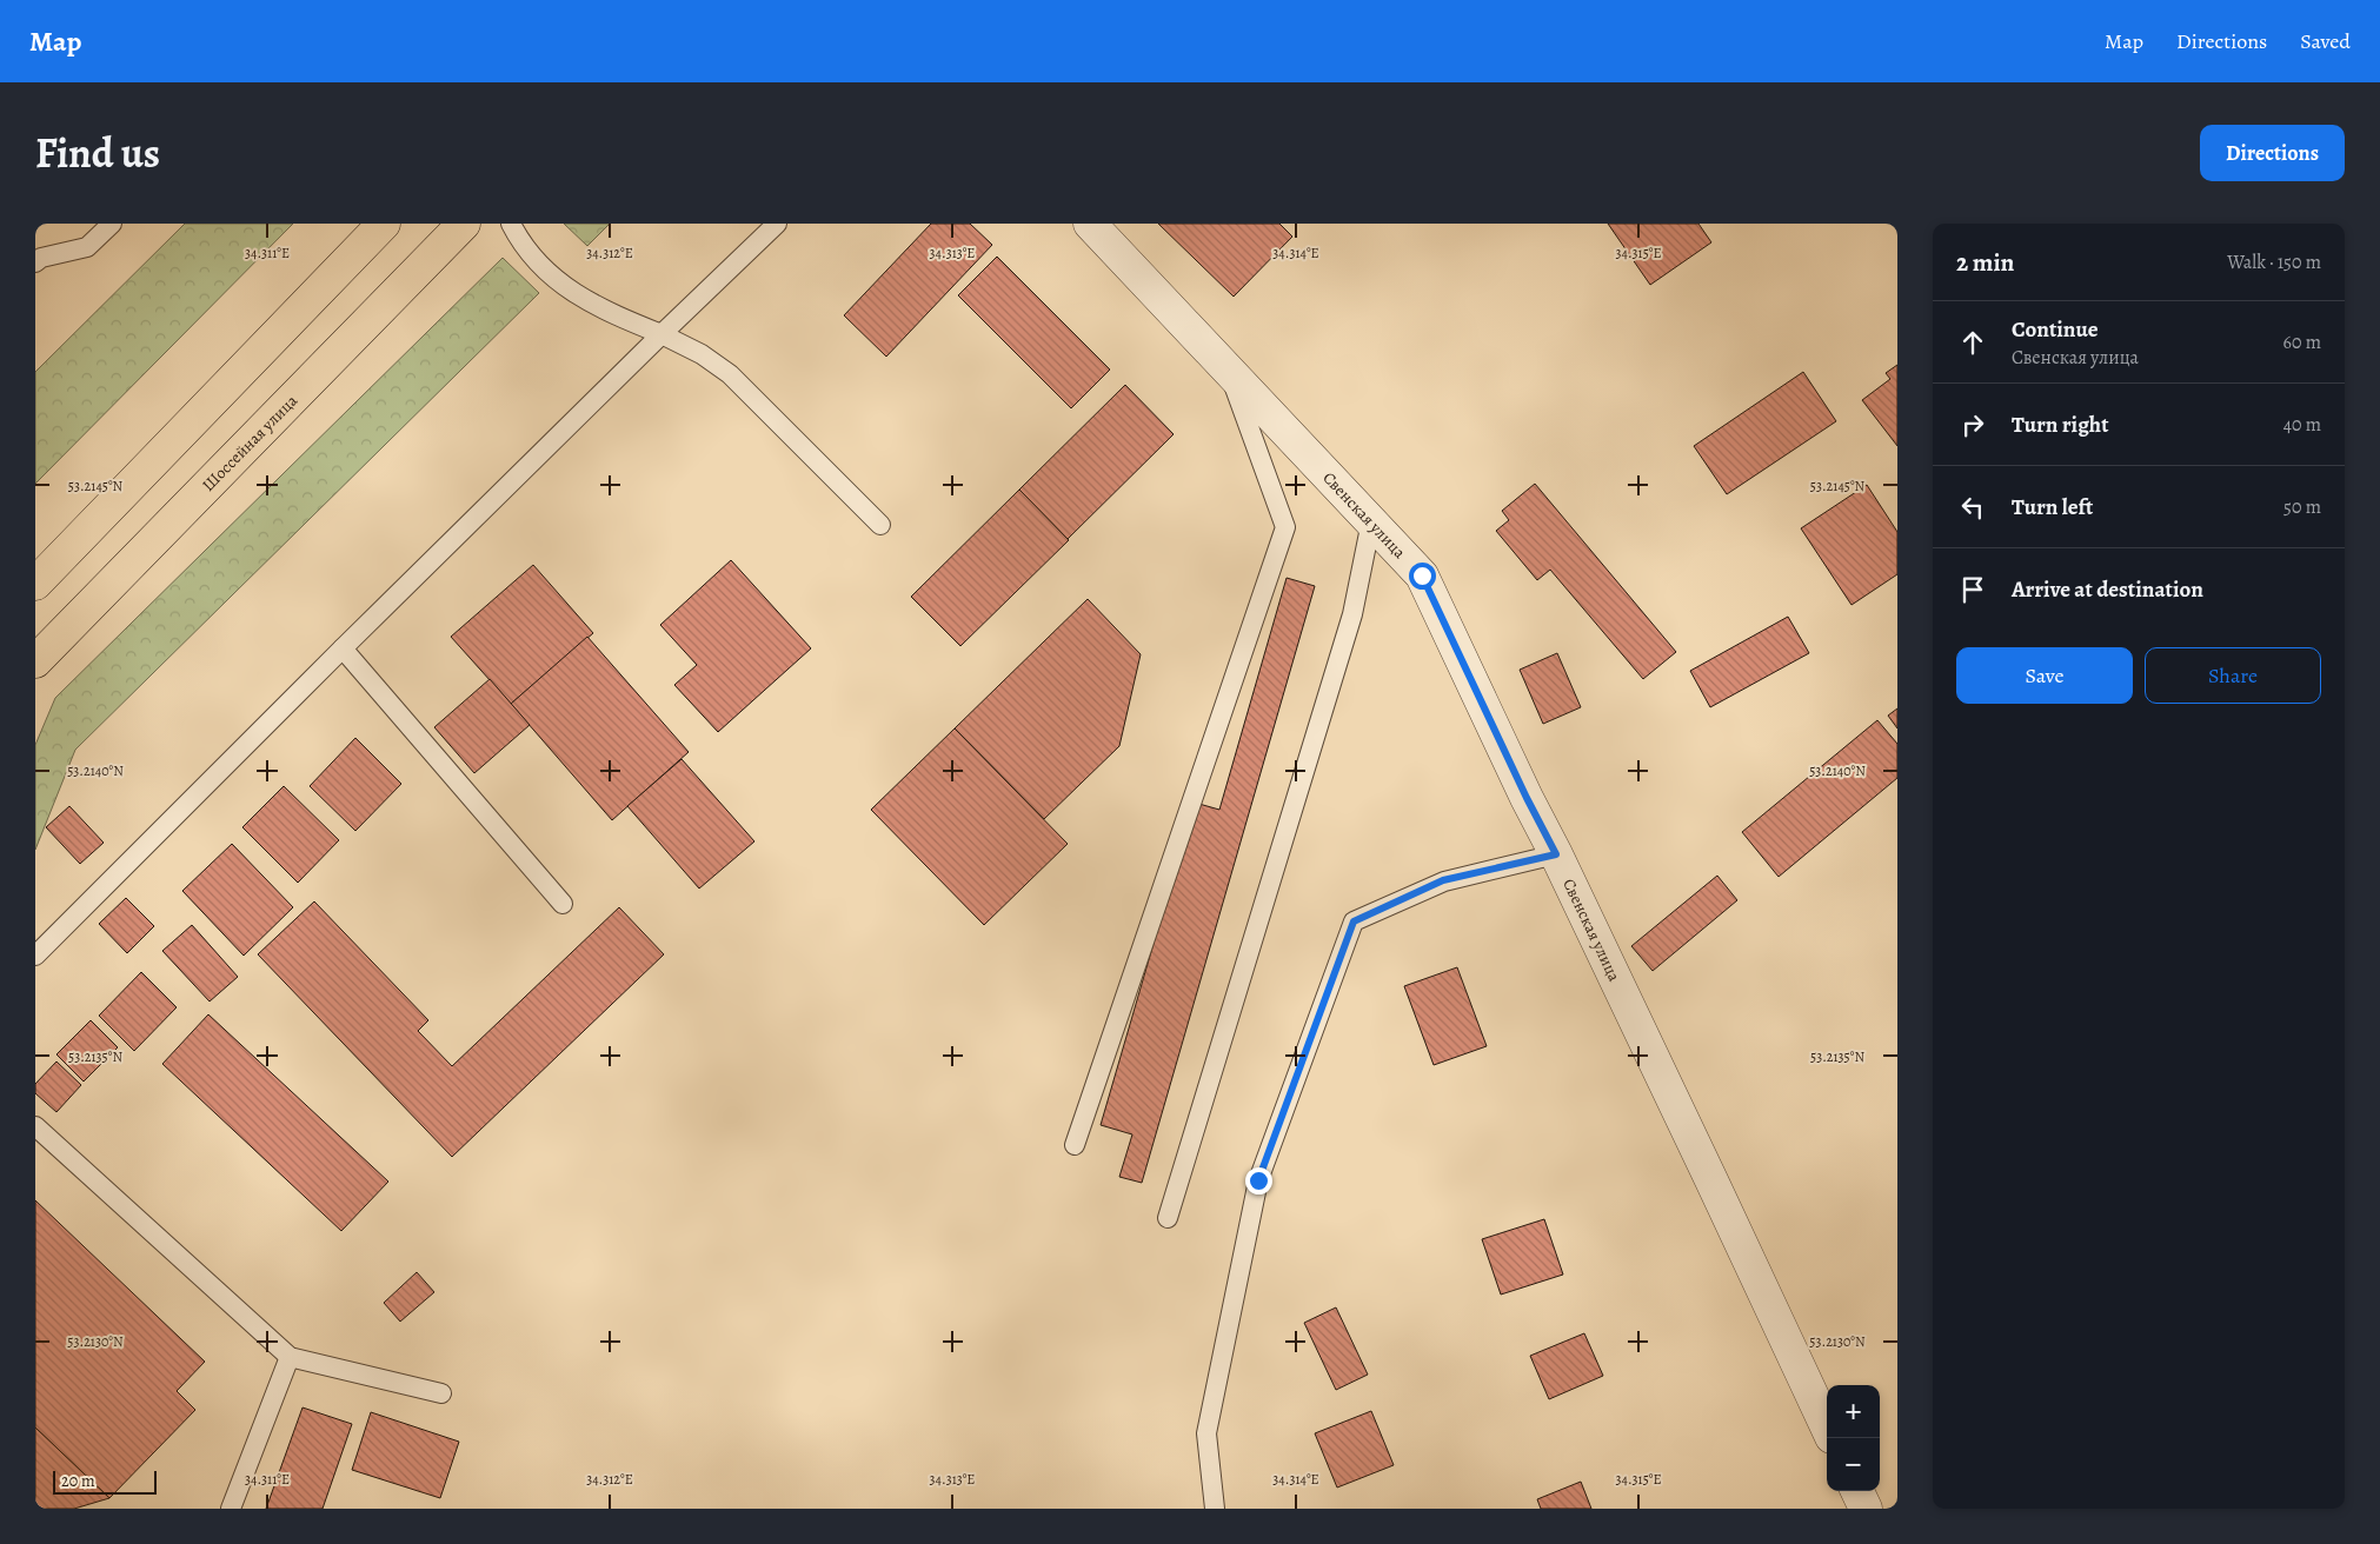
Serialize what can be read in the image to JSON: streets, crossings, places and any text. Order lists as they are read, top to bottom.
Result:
{
  "streets": {
    "main road": ["Шоссейная улица"],
    "street": ["Свенская улица"]
  },
  "scale_bar": "20 m",
  "page": {
    "header": "Map",
    "nav": ["Map", "Directions", "Saved"],
    "title": "Find us",
    "buttons": [
      "Directions",
      ["Save", "Share"]
    ],
    "heading": ["2 min", "Walk · 150 m"],
    "list": [
      ["Continue", "Свенская улица", "60 m"],
      ["Turn right", "40 m"],
      ["Turn left", "50 m"],
      "Arrive at destination"
    ],
    "map_buttons": ["+", "−"],
    "scale": "20 m"
  },
  "coordinates": [
    "34.311°E",
    "34.312°E",
    "34.313°E",
    "34.314°E",
    "34.315°E",
    "53.2145°N",
    "53.2140°N",
    "53.2135°N",
    "53.2130°N"
  ]
}
